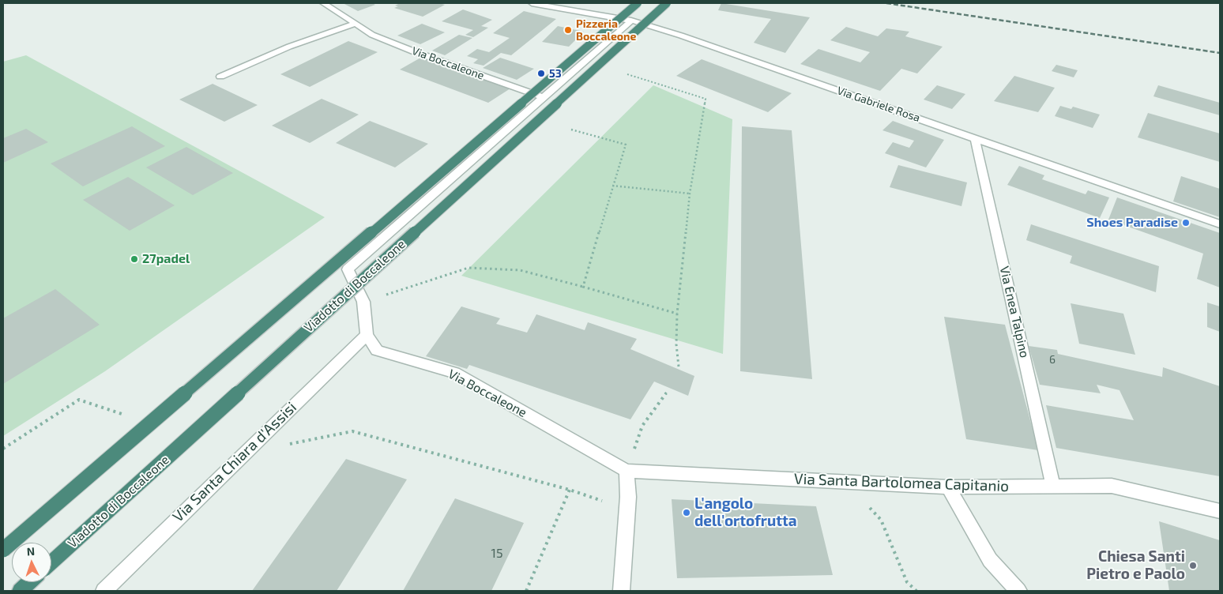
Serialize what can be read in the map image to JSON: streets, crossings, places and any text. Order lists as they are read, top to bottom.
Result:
{
  "streets": {
    "highway": ["Viadotto di Boccaleone"],
    "street": [
      "Via Boccaleone",
      "Via Gabriele Rosa",
      "Via Enea Talpino",
      "Via Santa Chiara d'Assisi",
      "Via Santa Bartolomea Capitanio"
    ]
  },
  "crossings": [
    ["Via Boccaleone", "Via Gabriele Rosa"],
    ["Via Boccaleone", "Via Santa Chiara d'Assisi"],
    ["Via Boccaleone", "Via Santa Bartolomea Capitanio"],
    ["Via Gabriele Rosa", "Via Enea Talpino"],
    ["Via Enea Talpino", "Via Santa Bartolomea Capitanio"]
  ],
  "places": [
    "Pizzeria Boccaleone",
    "53",
    "Shoes Paradise",
    "27padel",
    "L'angolo dell'ortofrutta",
    "Chiesa Santi Pietro e Paolo"
  ],
  "house_numbers": ["6", "15"],
  "north": "top"
}
